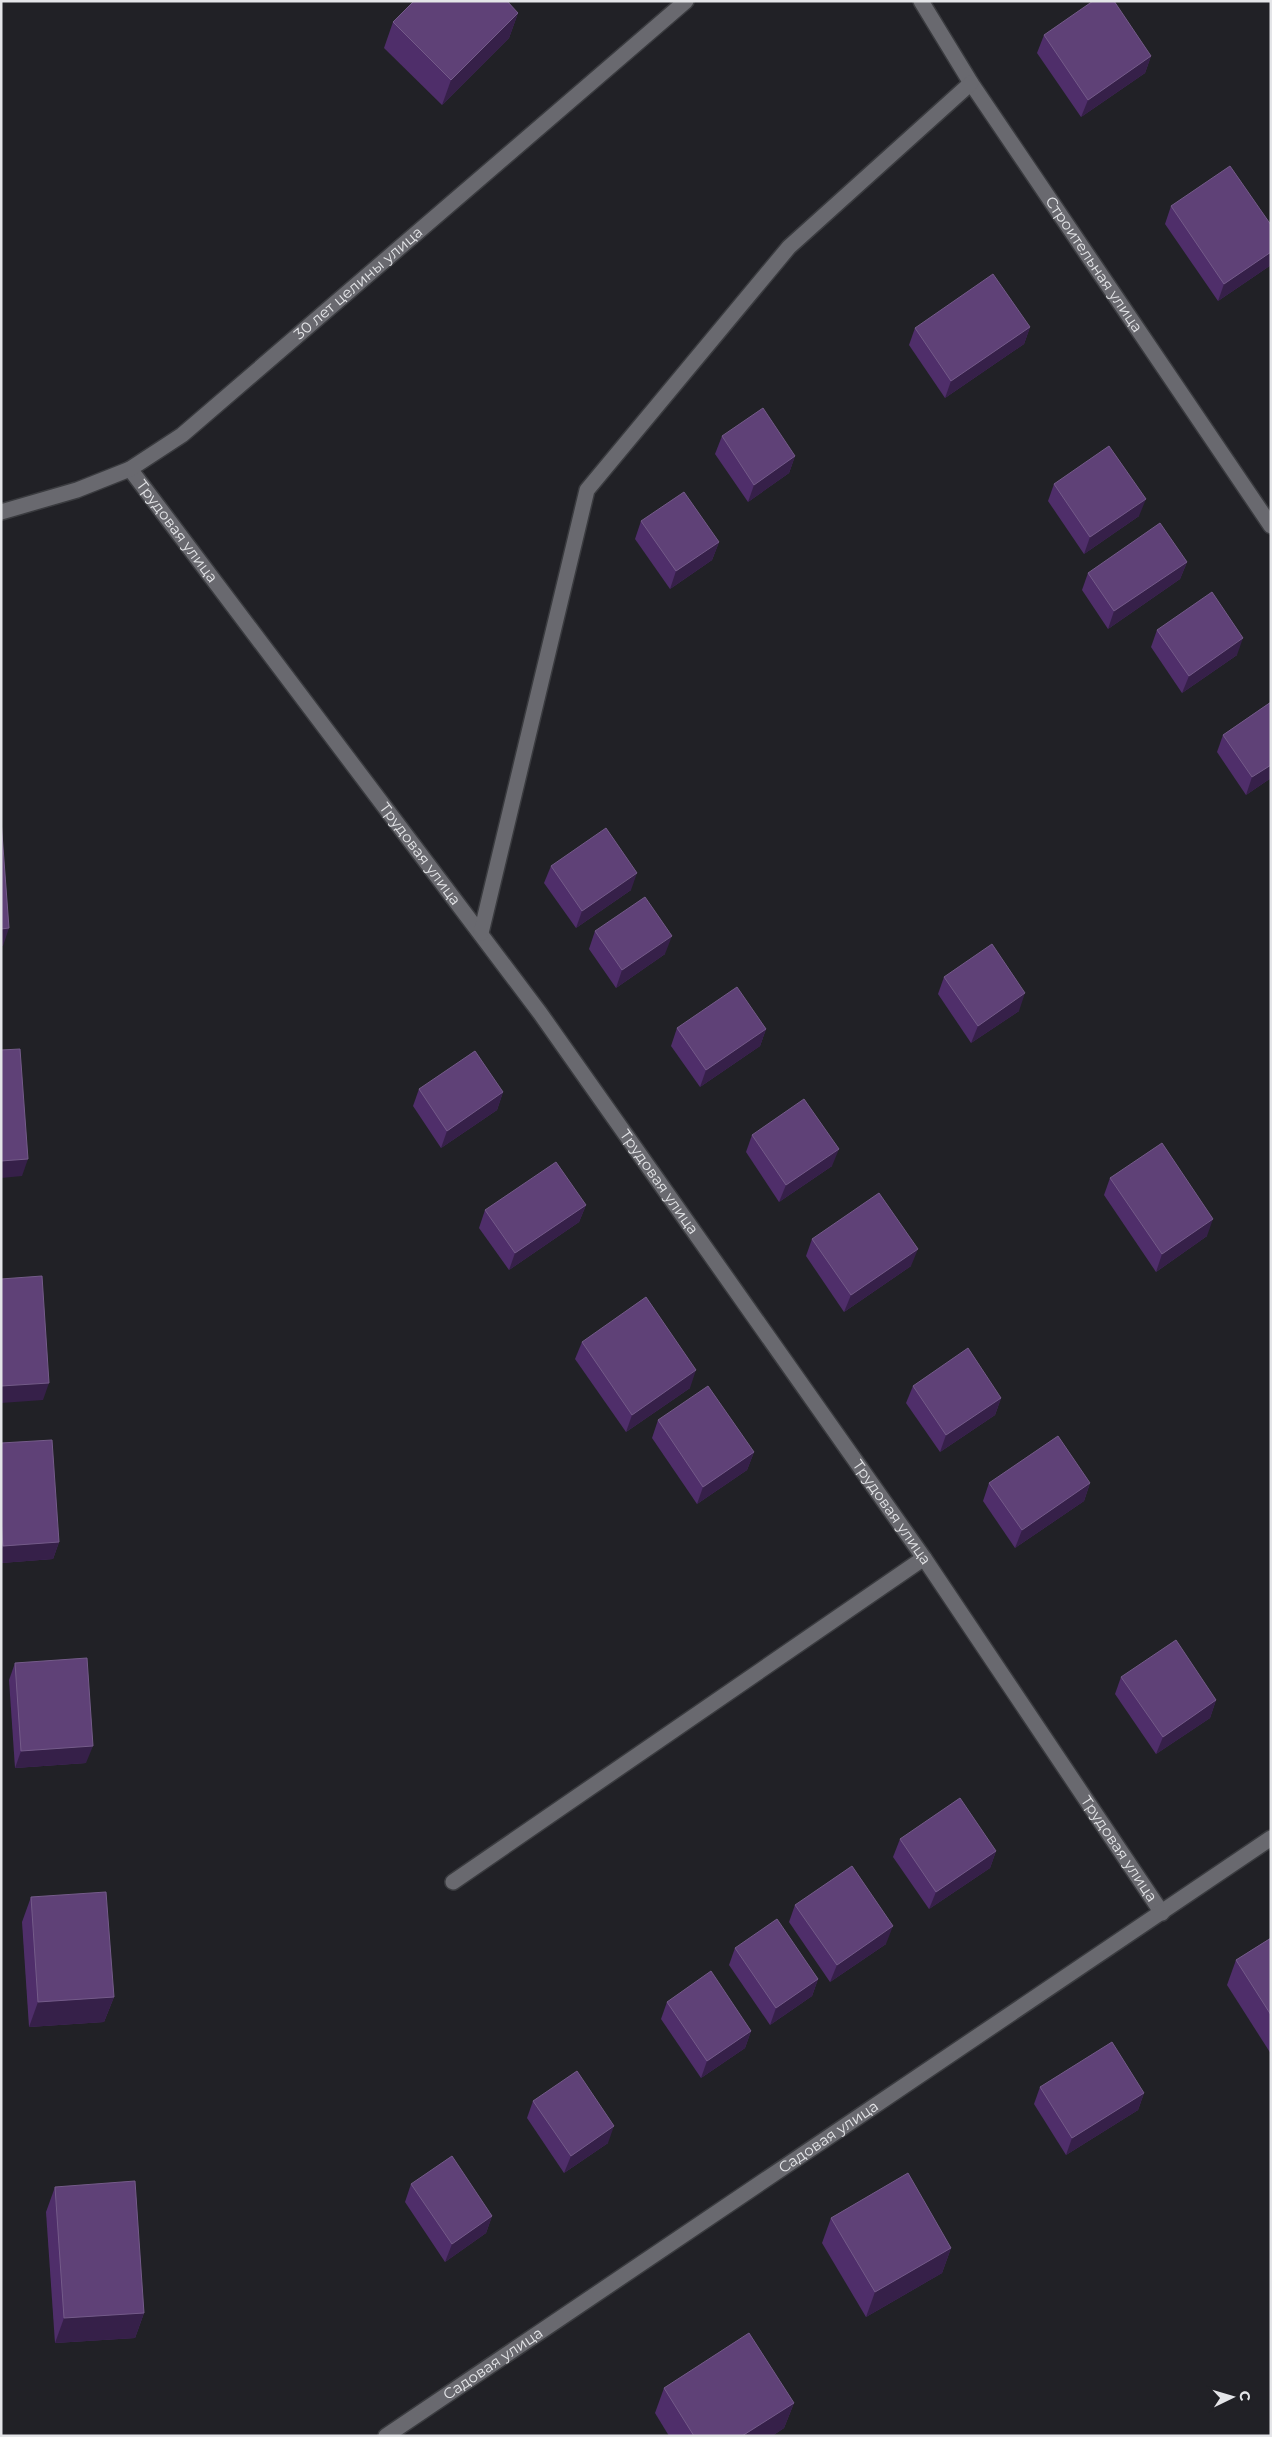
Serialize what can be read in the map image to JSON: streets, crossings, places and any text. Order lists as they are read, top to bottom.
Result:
{
  "streets": {
    "street": [
      "Строительная улица",
      "30 лет целины улица",
      "Трудовая улица",
      "Садовая улица"
    ]
  },
  "crossings": [
    ["30 лет целины улица", "Трудовая улица"],
    ["Трудовая улица", "Садовая улица"]
  ],
  "north": "right"
}
